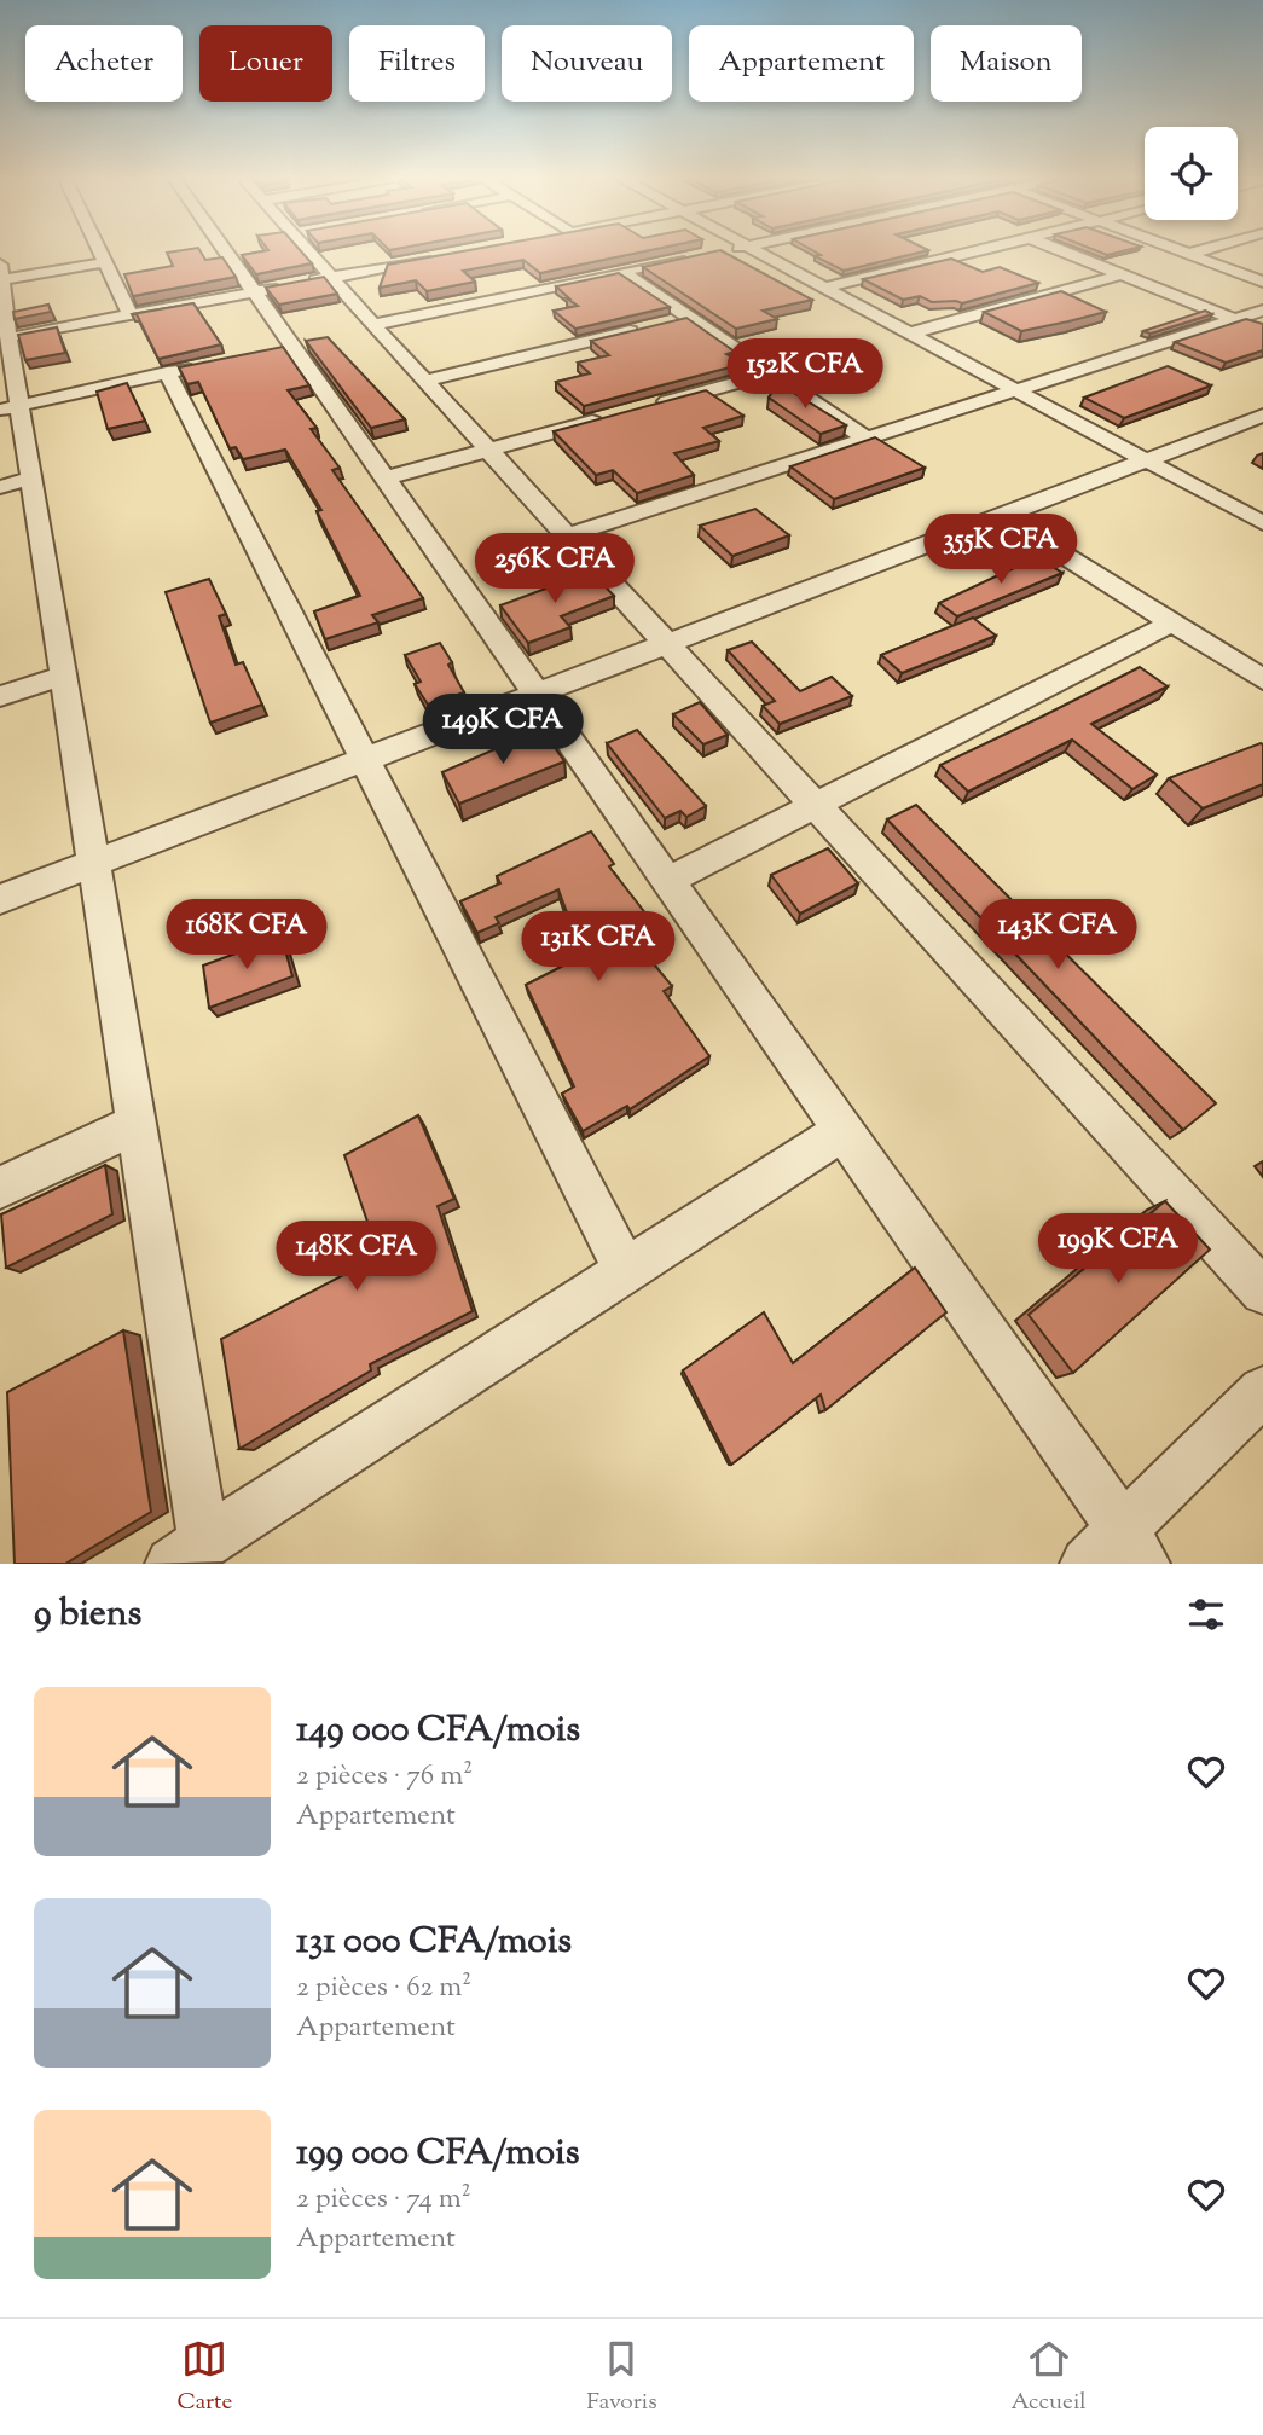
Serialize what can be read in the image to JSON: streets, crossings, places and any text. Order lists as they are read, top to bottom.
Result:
{
  "page": {
    "chip": [
      "Acheter",
      "Louer",
      "Filtres",
      "Nouveau",
      "Appartement",
      "Maison"
    ],
    "price": [
      "152K CFA",
      "355K CFA",
      "256K CFA",
      "149K CFA",
      "168K CFA",
      "143K CFA",
      "131K CFA",
      "199K CFA",
      "148K CFA"
    ],
    "heading": "9 biens",
    "list": [
      {
        "name": "149 000 CFA/mois",
        "note": "2 pièces · 76 m² · Appartement"
      },
      {
        "name": "131 000 CFA/mois",
        "note": "2 pièces · 62 m² · Appartement"
      },
      {
        "name": "199 000 CFA/mois",
        "note": "2 pièces · 74 m² · Appartement"
      }
    ],
    "tabs": ["Carte", "Favoris", "Accueil"]
  }
}
